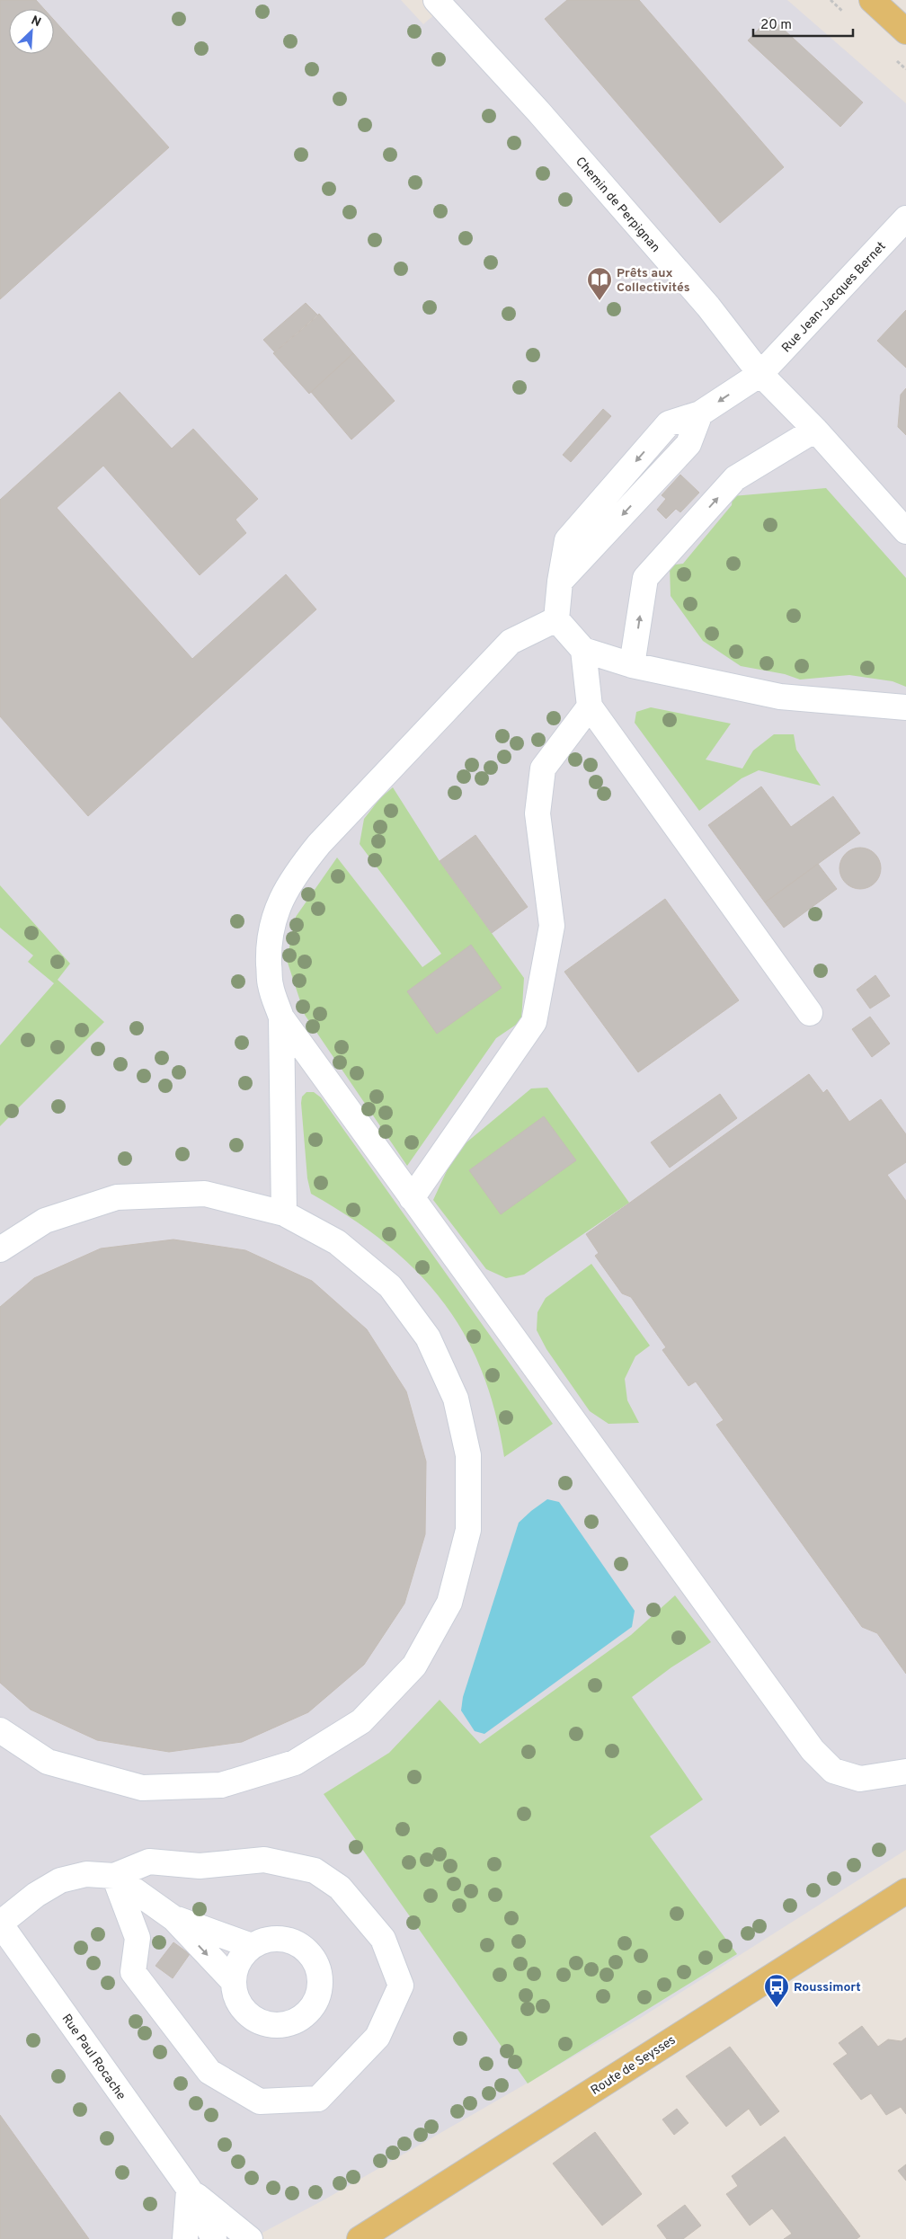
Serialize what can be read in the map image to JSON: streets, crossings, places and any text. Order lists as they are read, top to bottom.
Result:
{
  "streets": {
    "main road": ["Route de Seysses"],
    "street": ["Chemin de Perpignan", "Rue Jean-Jacques Bernet", "Rue Paul Rocache"]
  },
  "crossings": [
    ["Chemin de Perpignan", "Rue Jean-Jacques Bernet"]
  ],
  "places": {
    "library": ["Prêts aux Collectivités"],
    "bus stop": ["Roussimort"]
  },
  "scale_bar": "20 m",
  "north": "top right"
}
